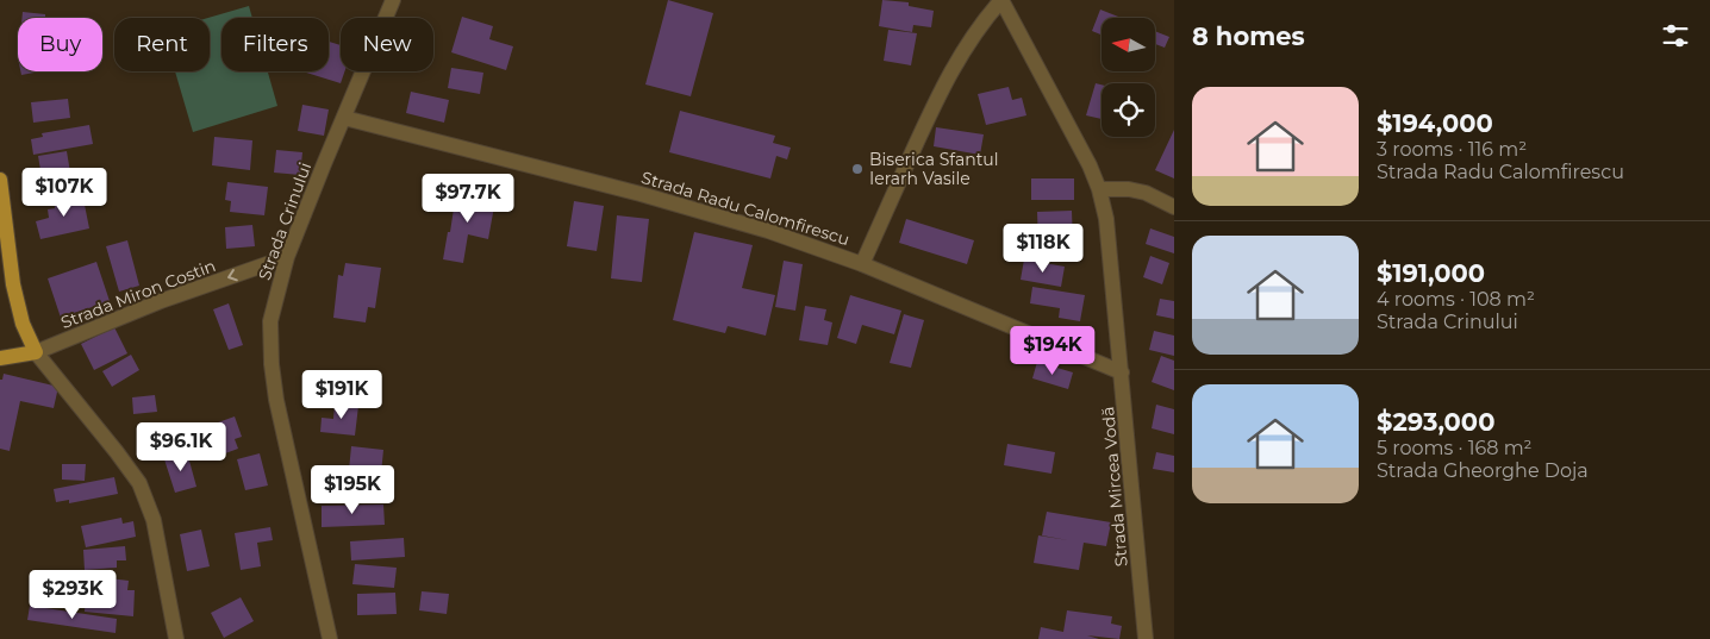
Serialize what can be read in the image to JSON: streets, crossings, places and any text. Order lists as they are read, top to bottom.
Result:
{
  "streets": {
    "main road": ["Strada Miron Costin"],
    "street": ["Strada Radu Calomfirescu", "Strada Crinului", "Strada Mircea Vodă"]
  },
  "crossings": [
    ["Strada Radu Calomfirescu", "Strada Crinului"],
    ["Strada Radu Calomfirescu", "Strada Mircea Vodă"],
    ["Strada Crinului", "Strada Miron Costin"]
  ],
  "one_way": ["Strada Miron Costin"],
  "places": ["Biserica Sfantul Ierarh Vasile"],
  "north": "left",
  "page": {
    "heading": "8 homes",
    "chip": [
      "Buy",
      "Rent",
      "Filters",
      "New"
    ],
    "list": [
      {
        "name": "$194,000",
        "note": "3 rooms · 116 m² · Strada Radu Calomfirescu"
      },
      {
        "name": "$191,000",
        "note": "4 rooms · 108 m² · Strada Crinului"
      },
      {
        "name": "$293,000",
        "note": "5 rooms · 168 m² · Strada Gheorghe Doja"
      }
    ],
    "price": [
      "$107K",
      "$97.7K",
      "$118K",
      "$194K",
      "$191K",
      "$96.1K",
      "$195K",
      "$293K"
    ]
  }
}
